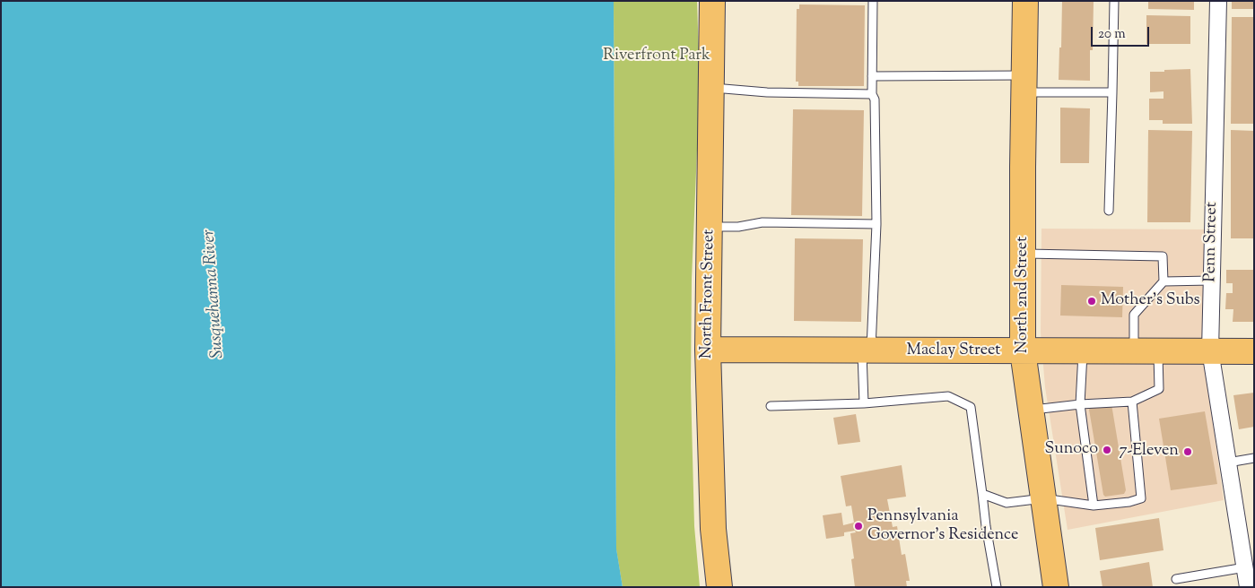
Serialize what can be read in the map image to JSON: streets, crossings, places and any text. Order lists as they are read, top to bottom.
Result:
{
  "streets": {
    "main road": ["North Front Street", "North 2nd Street", "Maclay Street"],
    "street": ["Penn Street"]
  },
  "crossings": [
    ["Penn Street", "Maclay Street"],
    ["North Front Street", "Maclay Street"],
    ["North 2nd Street", "Maclay Street"]
  ],
  "water": ["Susquehanna River"],
  "parks": ["Riverfront Park"],
  "places": [
    "Mother's Subs",
    "Sunoco",
    "7-Eleven",
    "Pennsylvania Governor's Residence"
  ],
  "scale_bar": "20 m"
}
